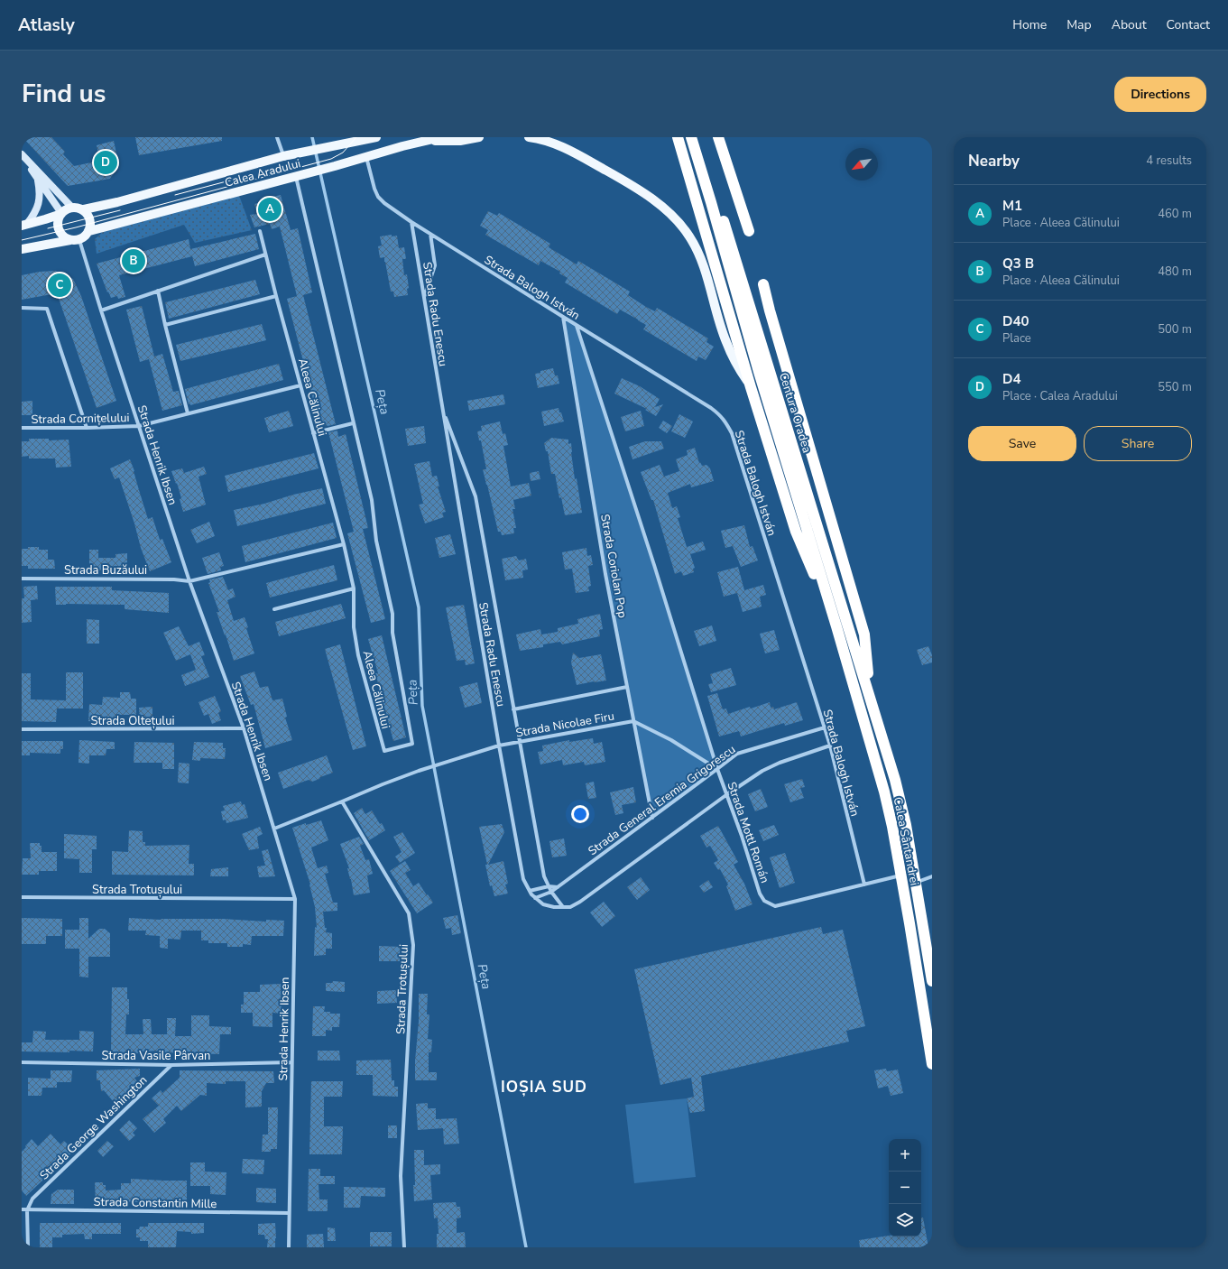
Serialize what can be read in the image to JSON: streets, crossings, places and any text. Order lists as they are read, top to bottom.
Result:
{
  "streets": {
    "highway": ["Centura Oradea", "Calea Sântandrei"],
    "main road": ["Calea Aradului"],
    "street": [
      "Strada Balogh István",
      "Strada Radu Enescu",
      "Aleea Călinului",
      "Strada Cornițelului",
      "Strada Henrik Ibsen",
      "Strada Coriolan Pop",
      "Strada Buzăului",
      "Strada Oltețului",
      "Strada Nicolae Firu",
      "Strada General Eremia Grigorescu",
      "Strada Mottl Román",
      "Strada Trotușului",
      "Strada Vasile Pârvan",
      "Strada George Washington",
      "Strada Constantin Mille"
    ]
  },
  "crossings": [
    ["Calea Aradului", "Strada Balogh István"],
    ["Calea Aradului", "Strada Henrik Ibsen"],
    ["Strada Balogh István", "Strada Radu Enescu"],
    ["Strada Balogh István", "Strada Coriolan Pop"],
    ["Strada Balogh István", "Strada General Eremia Grigorescu"],
    ["Strada Balogh István", "Strada Mottl Román"],
    ["Strada Radu Enescu", "Strada Nicolae Firu"],
    ["Strada Radu Enescu", "Strada General Eremia Grigorescu"],
    ["Aleea Călinului", "Strada Cornițelului"],
    ["Centura Oradea", "Calea Sântandrei"],
    ["Strada Cornițelului", "Strada Henrik Ibsen"],
    ["Strada Henrik Ibsen", "Strada Buzăului"],
    ["Strada Henrik Ibsen", "Strada Oltețului"],
    ["Strada Henrik Ibsen", "Strada Trotușului"],
    ["Strada Henrik Ibsen", "Strada Vasile Pârvan"],
    ["Strada Henrik Ibsen", "Strada Constantin Mille"],
    ["Strada Coriolan Pop", "Strada Nicolae Firu"],
    ["Strada Coriolan Pop", "Strada General Eremia Grigorescu"],
    ["Strada Nicolae Firu", "Strada Trotușului"],
    ["Strada General Eremia Grigorescu", "Strada Mottl Román"],
    ["Strada Vasile Pârvan", "Strada George Washington"],
    ["Strada George Washington", "Strada Constantin Mille"]
  ],
  "districts": ["IOȘIA SUD"],
  "water": ["Peța"],
  "north": "bottom left",
  "page": {
    "header": "Atlasly",
    "nav": [
      "Home",
      "Map",
      "About",
      "Contact"
    ],
    "title": "Find us",
    "buttons": [
      "Directions",
      ["Save", "Share"]
    ],
    "heading": ["Nearby", "4 results"],
    "pins": [
      "D",
      "A",
      "B",
      "C"
    ],
    "list": [
      {
        "mark": "A",
        "name": "M1",
        "note": "Place · Aleea Călinului",
        "value": "460 m"
      },
      {
        "mark": "B",
        "name": "Q3 B",
        "note": "Place · Aleea Călinului",
        "value": "480 m"
      },
      {
        "mark": "C",
        "name": "D40",
        "note": "Place",
        "value": "500 m"
      },
      {
        "mark": "D",
        "name": "D4",
        "note": "Place · Calea Aradului",
        "value": "550 m"
      }
    ],
    "map_buttons": ["+", "−"]
  }
}
